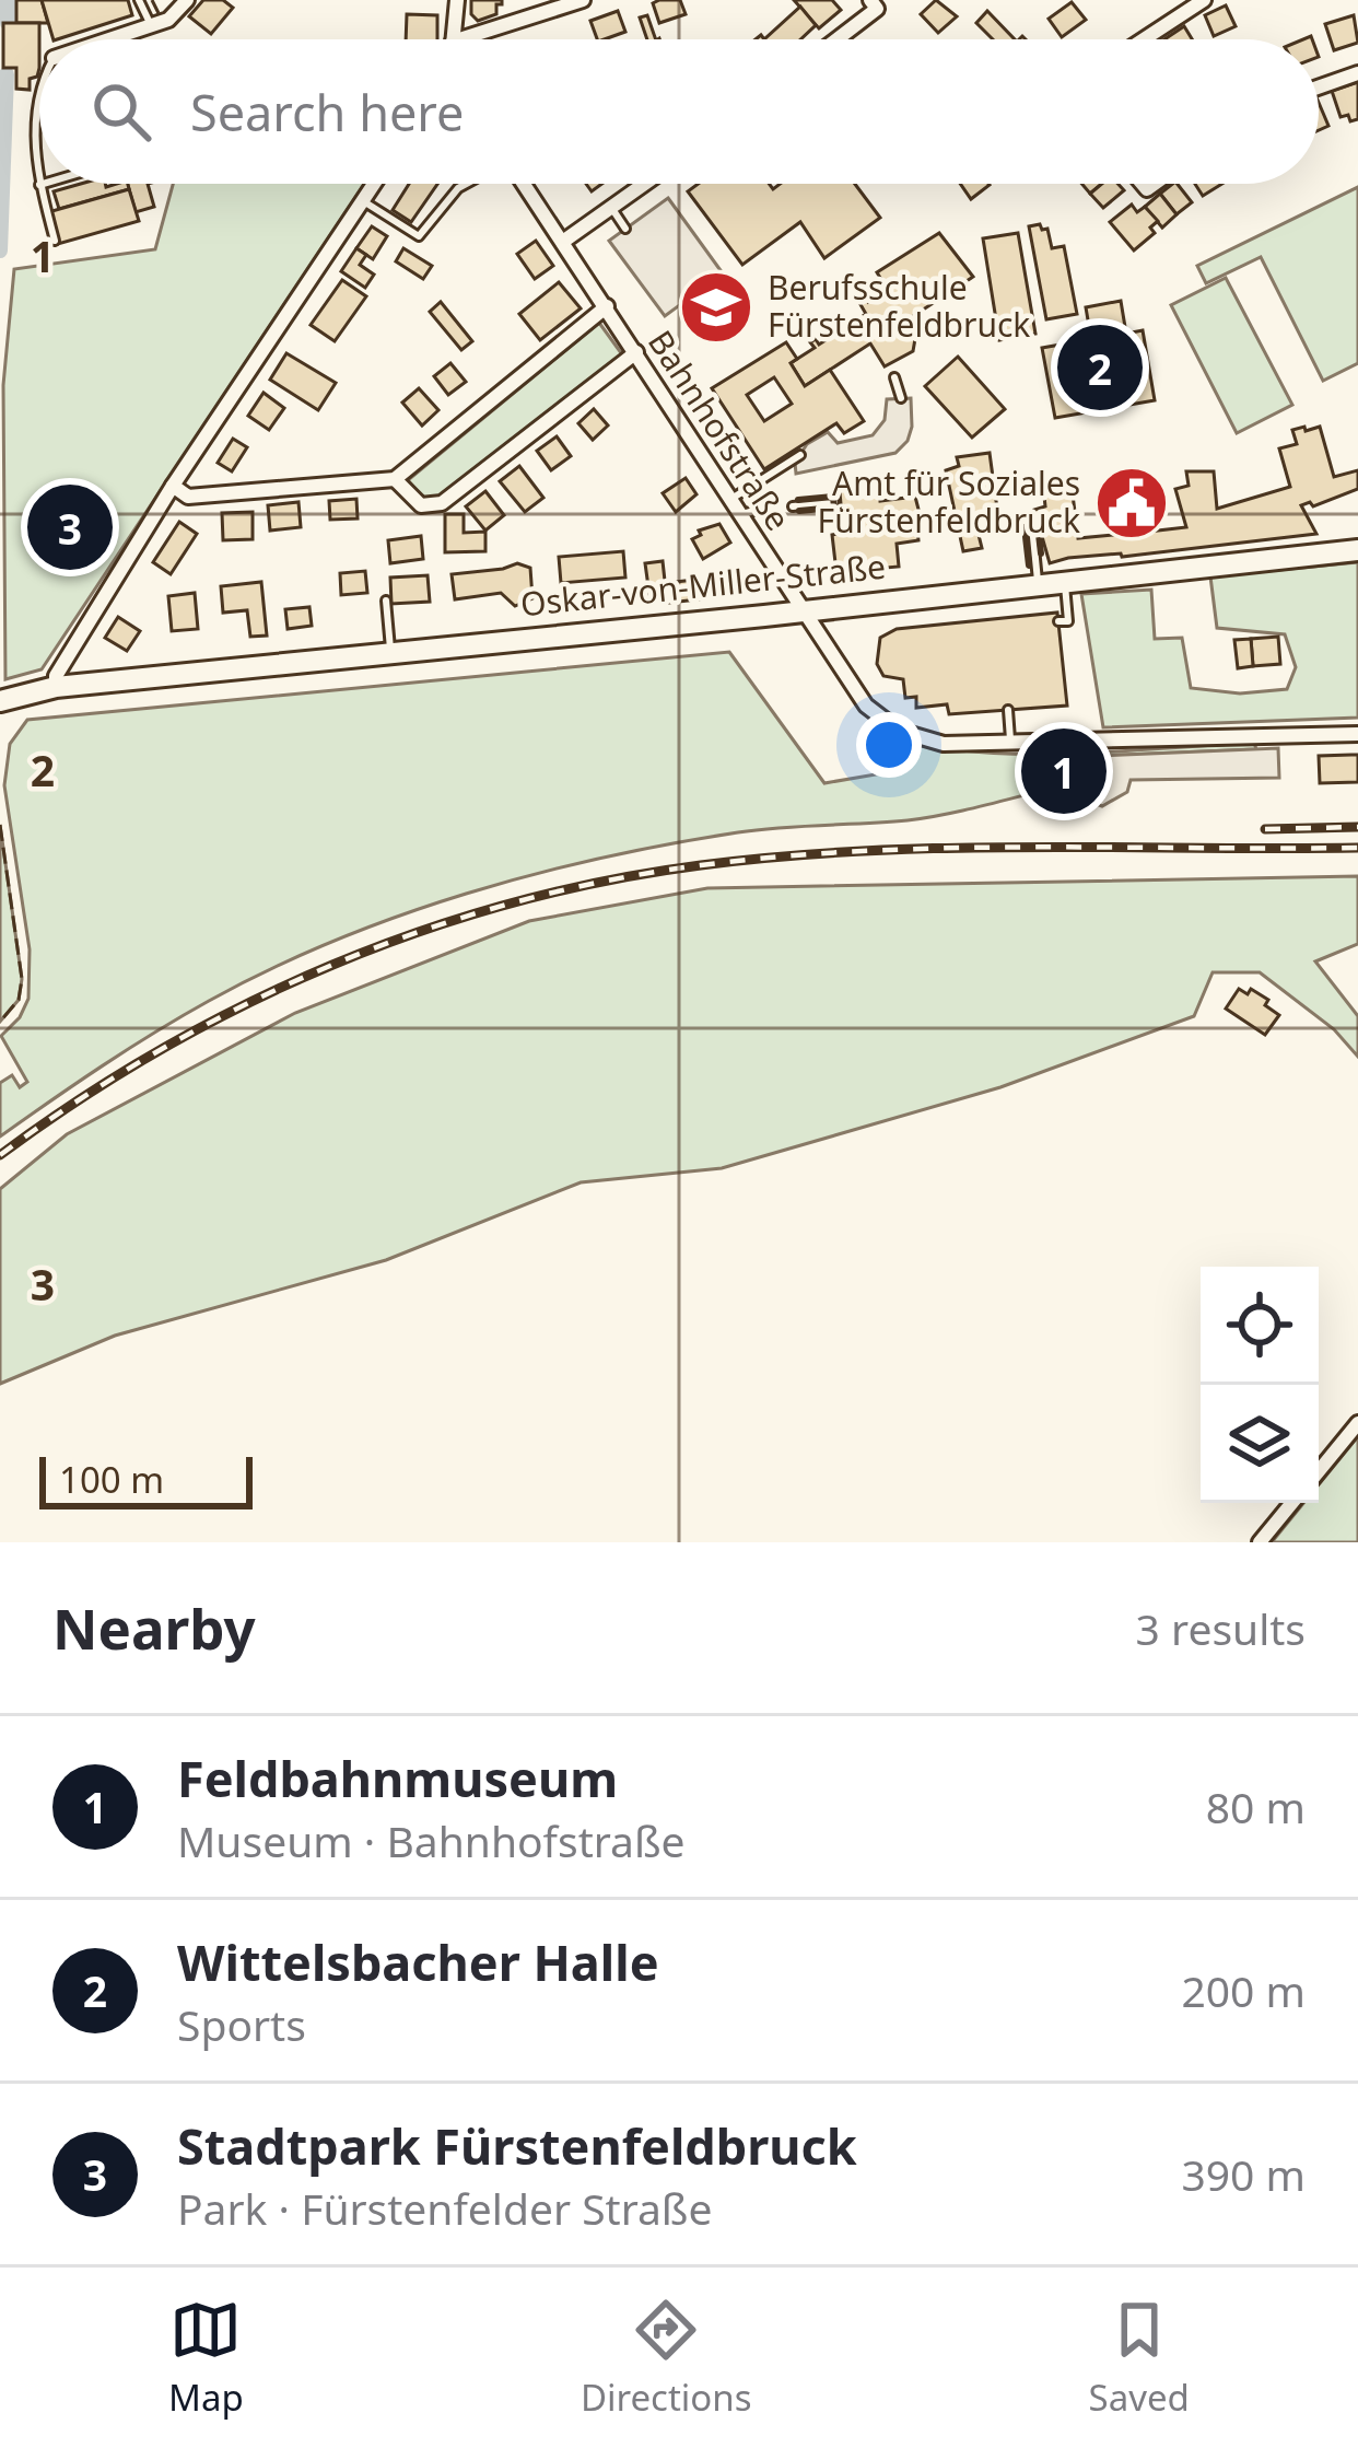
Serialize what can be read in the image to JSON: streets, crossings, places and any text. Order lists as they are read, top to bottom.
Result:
{
  "streets": {
    "main road": ["Oskar-von-Miller-Straße"],
    "street": ["Bahnhofstraße"]
  },
  "crossings": [
    ["Bahnhofstraße", "Oskar-von-Miller-Straße"]
  ],
  "places": {
    "school or university": ["Berufsschule Fürstenfeldbruck"],
    "public building": ["Amt für Soziales Fürstenfeldbruck"]
  },
  "scale_bar": "100 m",
  "page": {
    "search": "Search here",
    "pins": ["2", "3", "1"],
    "scale": "100 m",
    "heading": ["Nearby", "3 results"],
    "list": [
      {
        "mark": "1",
        "name": "Feldbahnmuseum",
        "note": "Museum · Bahnhofstraße",
        "value": "80 m"
      },
      {
        "mark": "2",
        "name": "Wittelsbacher Halle",
        "note": "Sports",
        "value": "200 m"
      },
      {
        "mark": "3",
        "name": "Stadtpark Fürstenfeldbruck",
        "note": "Park · Fürstenfelder Straße",
        "value": "390 m"
      }
    ],
    "nav": ["Map", "Directions", "Saved"]
  },
  "grid": {
    "rows": ["1", "2", "3"]
  }
}
